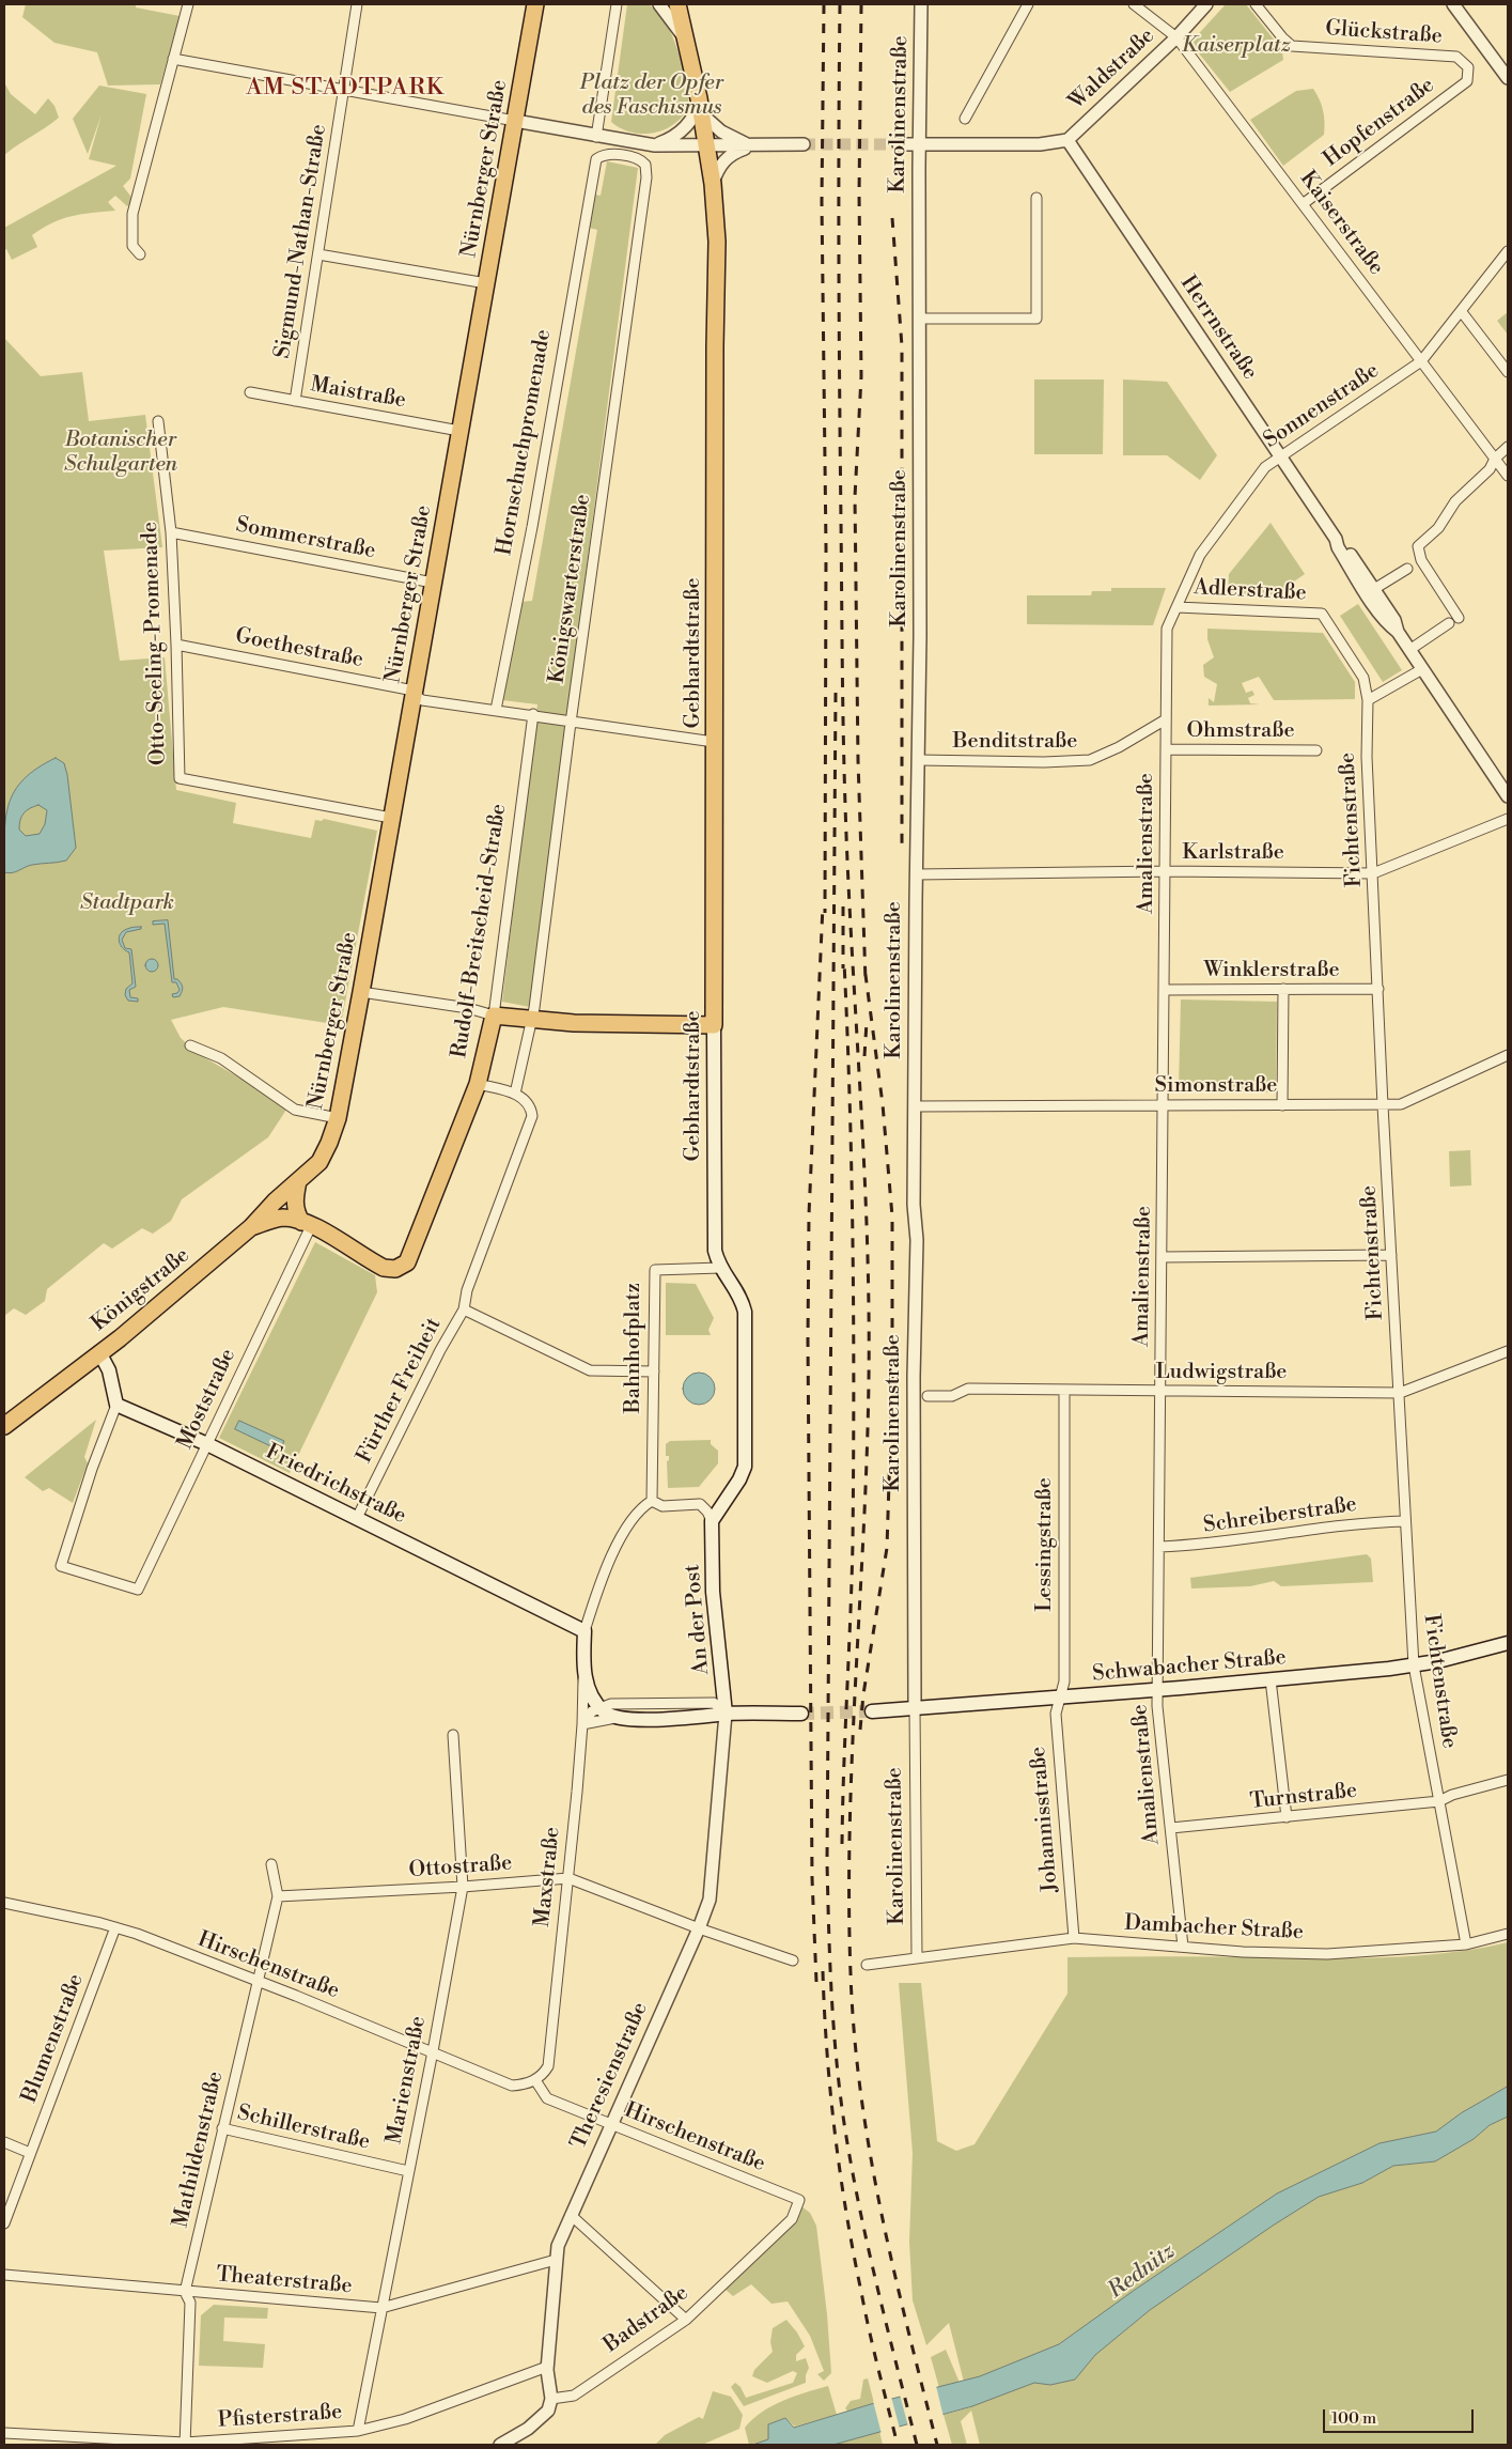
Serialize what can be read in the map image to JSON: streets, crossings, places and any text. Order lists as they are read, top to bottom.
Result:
{
  "streets": {
    "main road": [
      "Nürnberger Straße",
      "Gebhardtstraße",
      "Rudolf-Breitscheid-Straße",
      "Königstraße",
      "Friedrichstraße",
      "An der Post",
      "Schwabacher Straße",
      "Maxstraße"
    ],
    "street": [
      "Glückstraße",
      "Waldstraße",
      "Karolinenstraße",
      "Hopfenstraße",
      "Kaiserstraße",
      "Sigmund-Nathan-Straße",
      "Herrnstraße",
      "Maistraße",
      "Sonnenstraße",
      "Hornschuchpromenade",
      "Sommerstraße",
      "Königswarterstraße",
      "Adlerstraße",
      "Otto-Seeling-Promenade",
      "Goethestraße",
      "Ohmstraße",
      "Benditstraße",
      "Fichtenstraße",
      "Amalienstraße",
      "Karlstraße",
      "Winklerstraße",
      "Simonstraße",
      "Bahnhofplatz",
      "Ludwigstraße",
      "Fürther Freiheit",
      "Moststraße",
      "Schreiberstraße",
      "Lessingstraße",
      "Turnstraße",
      "Johannisstraße",
      "Ottostraße",
      "Dambacher Straße",
      "Hirschenstraße",
      "Blumenstraße",
      "Theresienstraße",
      "Marienstraße",
      "Schillerstraße",
      "Mathildenstraße",
      "Theaterstraße",
      "Badstraße",
      "Pfisterstraße"
    ]
  },
  "crossings": [
    ["Glückstraße", "Hopfenstraße"],
    ["Waldstraße", "Kaiserstraße"],
    ["Waldstraße", "Herrnstraße"],
    ["Karolinenstraße", "Benditstraße"],
    ["Karolinenstraße", "Karlstraße"],
    ["Karolinenstraße", "Simonstraße"],
    ["Karolinenstraße", "Schwabacher Straße"],
    ["Karolinenstraße", "Dambacher Straße"],
    ["Hopfenstraße", "Kaiserstraße"],
    ["Nürnberger Straße", "Maistraße"],
    ["Nürnberger Straße", "Sommerstraße"],
    ["Nürnberger Straße", "Otto-Seeling-Promenade"],
    ["Nürnberger Straße", "Goethestraße"],
    ["Nürnberger Straße", "Königstraße"],
    ["Kaiserstraße", "Sonnenstraße"],
    ["Sigmund-Nathan-Straße", "Maistraße"],
    ["Herrnstraße", "Sonnenstraße"],
    ["Sonnenstraße", "Adlerstraße"],
    ["Sonnenstraße", "Amalienstraße"],
    ["Hornschuchpromenade", "Königswarterstraße"],
    ["Hornschuchpromenade", "Goethestraße"],
    ["Sommerstraße", "Otto-Seeling-Promenade"],
    ["Königswarterstraße", "Goethestraße"],
    ["Adlerstraße", "Fichtenstraße"],
    ["Adlerstraße", "Amalienstraße"],
    ["Otto-Seeling-Promenade", "Goethestraße"],
    ["Goethestraße", "Gebhardtstraße"],
    ["Goethestraße", "Rudolf-Breitscheid-Straße"],
    ["Gebhardtstraße", "Bahnhofplatz"],
    ["Ohmstraße", "Amalienstraße"],
    ["Benditstraße", "Amalienstraße"],
    ["Fichtenstraße", "Karlstraße"],
    ["Fichtenstraße", "Winklerstraße"],
    ["Fichtenstraße", "Simonstraße"],
    ["Fichtenstraße", "Ludwigstraße"],
    ["Fichtenstraße", "Schreiberstraße"],
    ["Fichtenstraße", "Schwabacher Straße"],
    ["Fichtenstraße", "Turnstraße"],
    ["Fichtenstraße", "Dambacher Straße"],
    ["Amalienstraße", "Karlstraße"],
    ["Amalienstraße", "Winklerstraße"],
    ["Amalienstraße", "Simonstraße"],
    ["Amalienstraße", "Ludwigstraße"],
    ["Amalienstraße", "Schreiberstraße"],
    ["Amalienstraße", "Schwabacher Straße"],
    ["Amalienstraße", "Turnstraße"],
    ["Amalienstraße", "Dambacher Straße"],
    ["Rudolf-Breitscheid-Straße", "Moststraße"],
    ["Bahnhofplatz", "Maxstraße"],
    ["Ludwigstraße", "Lessingstraße"],
    ["Fürther Freiheit", "Friedrichstraße"],
    ["Moststraße", "Friedrichstraße"],
    ["Friedrichstraße", "Maxstraße"],
    ["Lessingstraße", "Schwabacher Straße"],
    ["Lessingstraße", "Johannisstraße"],
    ["An der Post", "Theresienstraße"],
    ["Schwabacher Straße", "Johannisstraße"],
    ["Johannisstraße", "Dambacher Straße"],
    ["Ottostraße", "Maxstraße"],
    ["Ottostraße", "Theresienstraße"],
    ["Ottostraße", "Marienstraße"],
    ["Ottostraße", "Mathildenstraße"],
    ["Maxstraße", "Hirschenstraße"],
    ["Hirschenstraße", "Blumenstraße"],
    ["Hirschenstraße", "Theresienstraße"],
    ["Hirschenstraße", "Marienstraße"],
    ["Hirschenstraße", "Mathildenstraße"],
    ["Hirschenstraße", "Badstraße"],
    ["Theresienstraße", "Theaterstraße"],
    ["Theresienstraße", "Badstraße"],
    ["Theresienstraße", "Pfisterstraße"],
    ["Marienstraße", "Schillerstraße"],
    ["Marienstraße", "Theaterstraße"],
    ["Marienstraße", "Pfisterstraße"],
    ["Schillerstraße", "Mathildenstraße"],
    ["Mathildenstraße", "Theaterstraße"],
    ["Mathildenstraße", "Pfisterstraße"]
  ],
  "districts": ["AM STADTPARK"],
  "water": ["Rednitz"],
  "parks": [
    "Kaiserplatz",
    "Platz der Opfer des Faschismus",
    "Botanischer Schulgarten",
    "Stadtpark"
  ],
  "scale_bar": "100 m"
}
